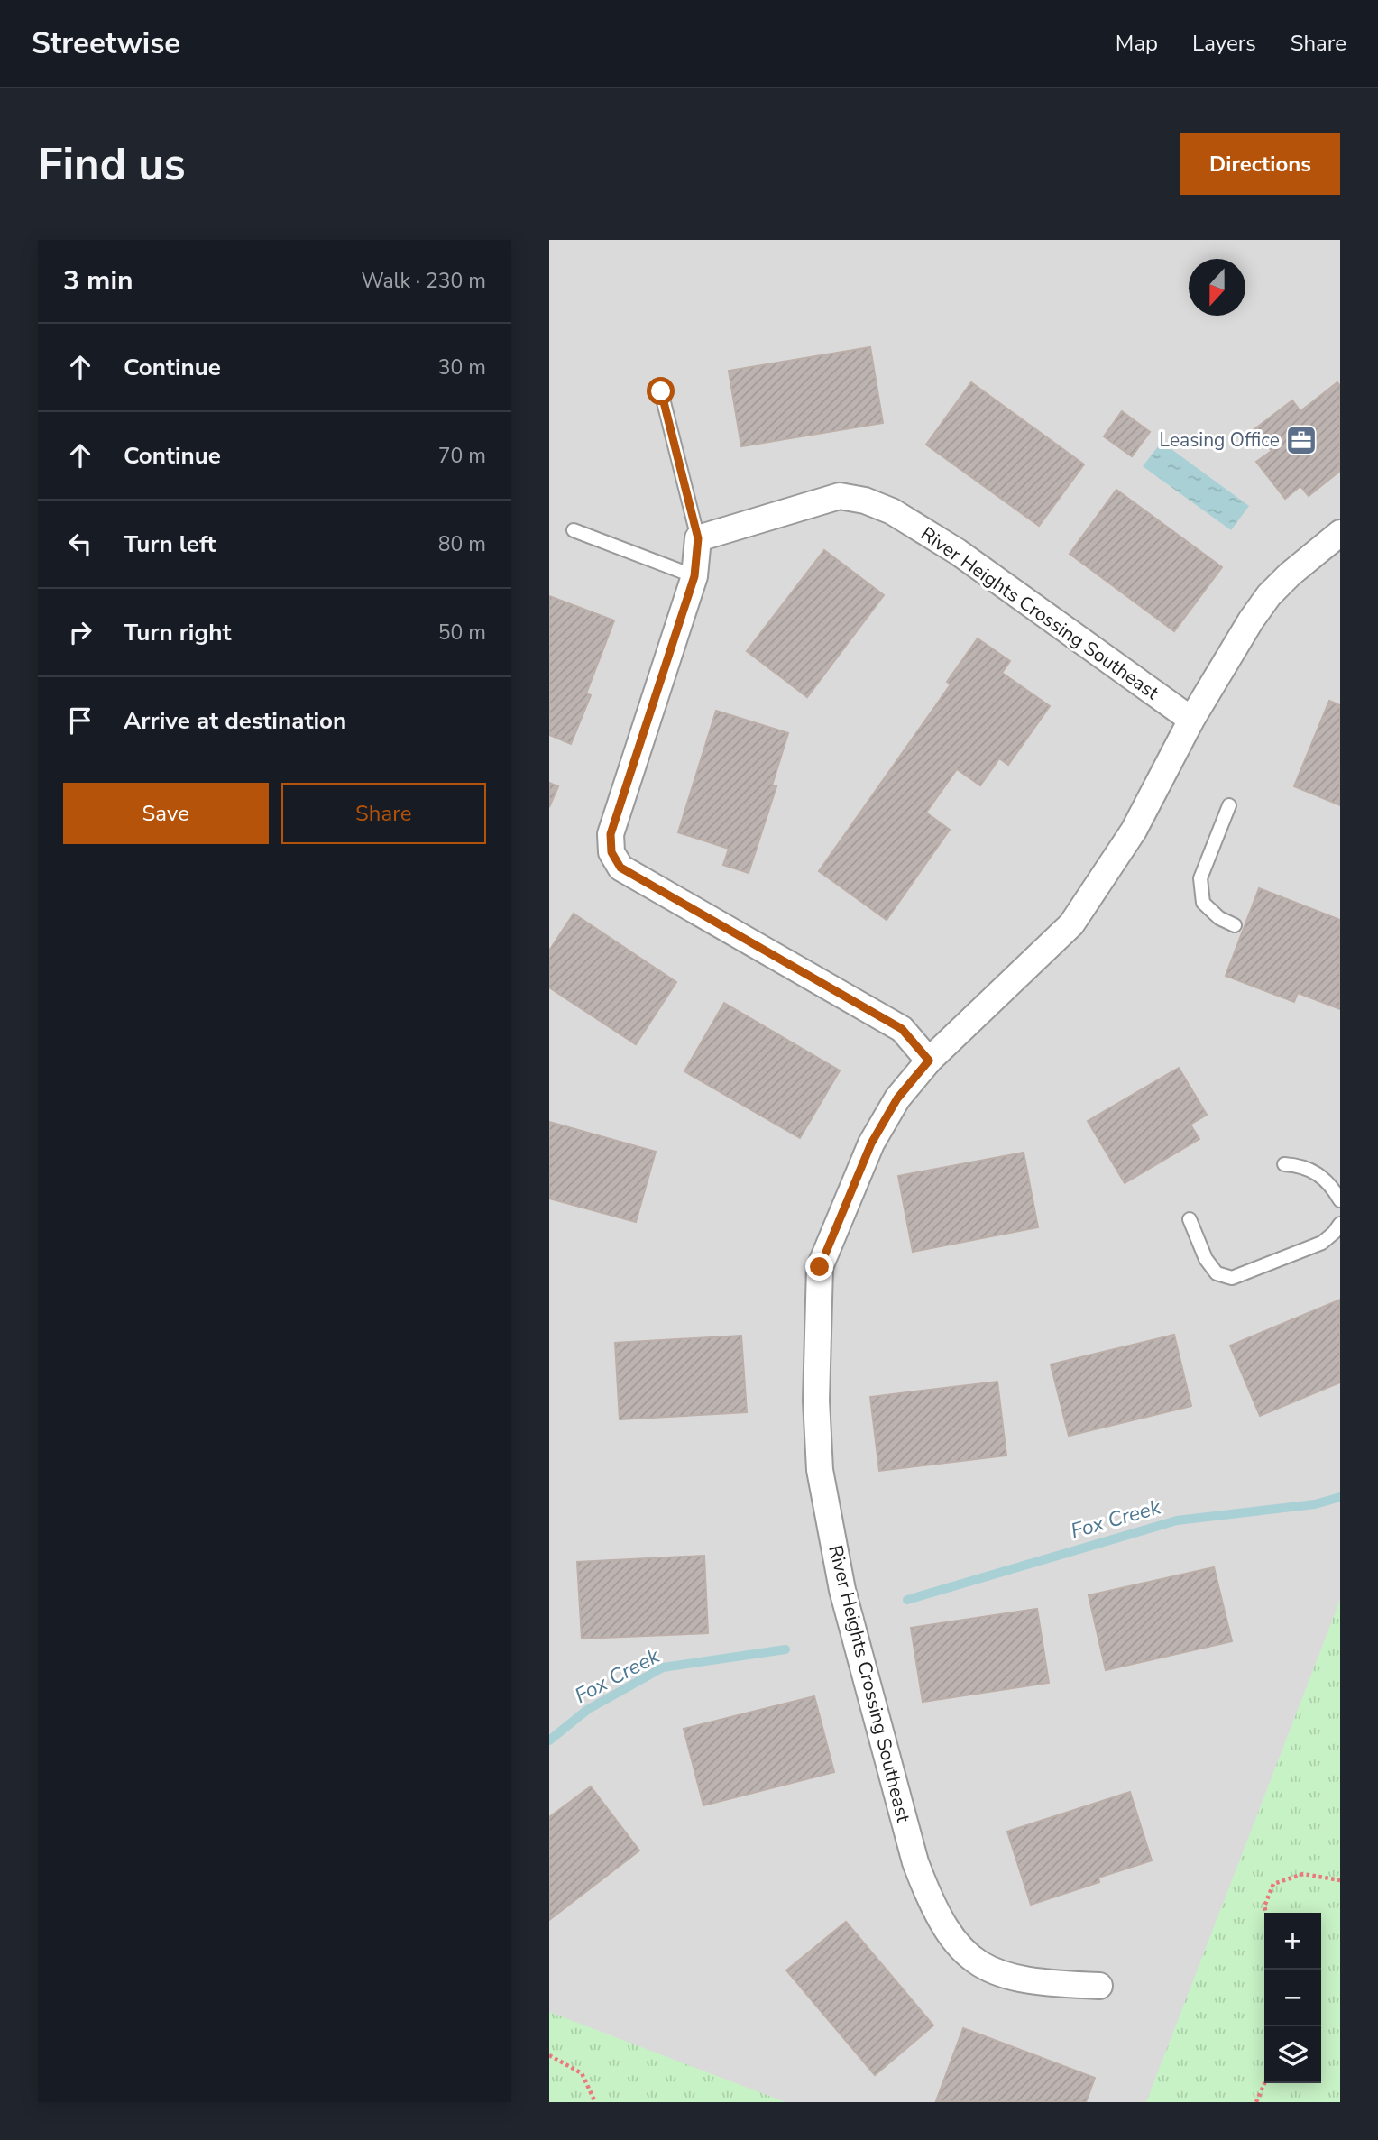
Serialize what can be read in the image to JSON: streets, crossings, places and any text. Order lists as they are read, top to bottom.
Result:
{
  "streets": {
    "street": ["River Heights Crossing Southeast"]
  },
  "water": ["Fox Creek"],
  "places": {
    "office": ["Leasing Office"]
  },
  "north": "bottom",
  "page": {
    "header": "Streetwise",
    "nav": ["Map", "Layers", "Share"],
    "buttons": [
      "Directions",
      ["Save", "Share"]
    ],
    "title": "Find us",
    "heading": ["3 min", "Walk · 230 m"],
    "list": [
      ["Continue", "30 m"],
      ["Continue", "70 m"],
      ["Turn left", "80 m"],
      ["Turn right", "50 m"],
      "Arrive at destination"
    ],
    "map_buttons": ["+", "−"]
  }
}
